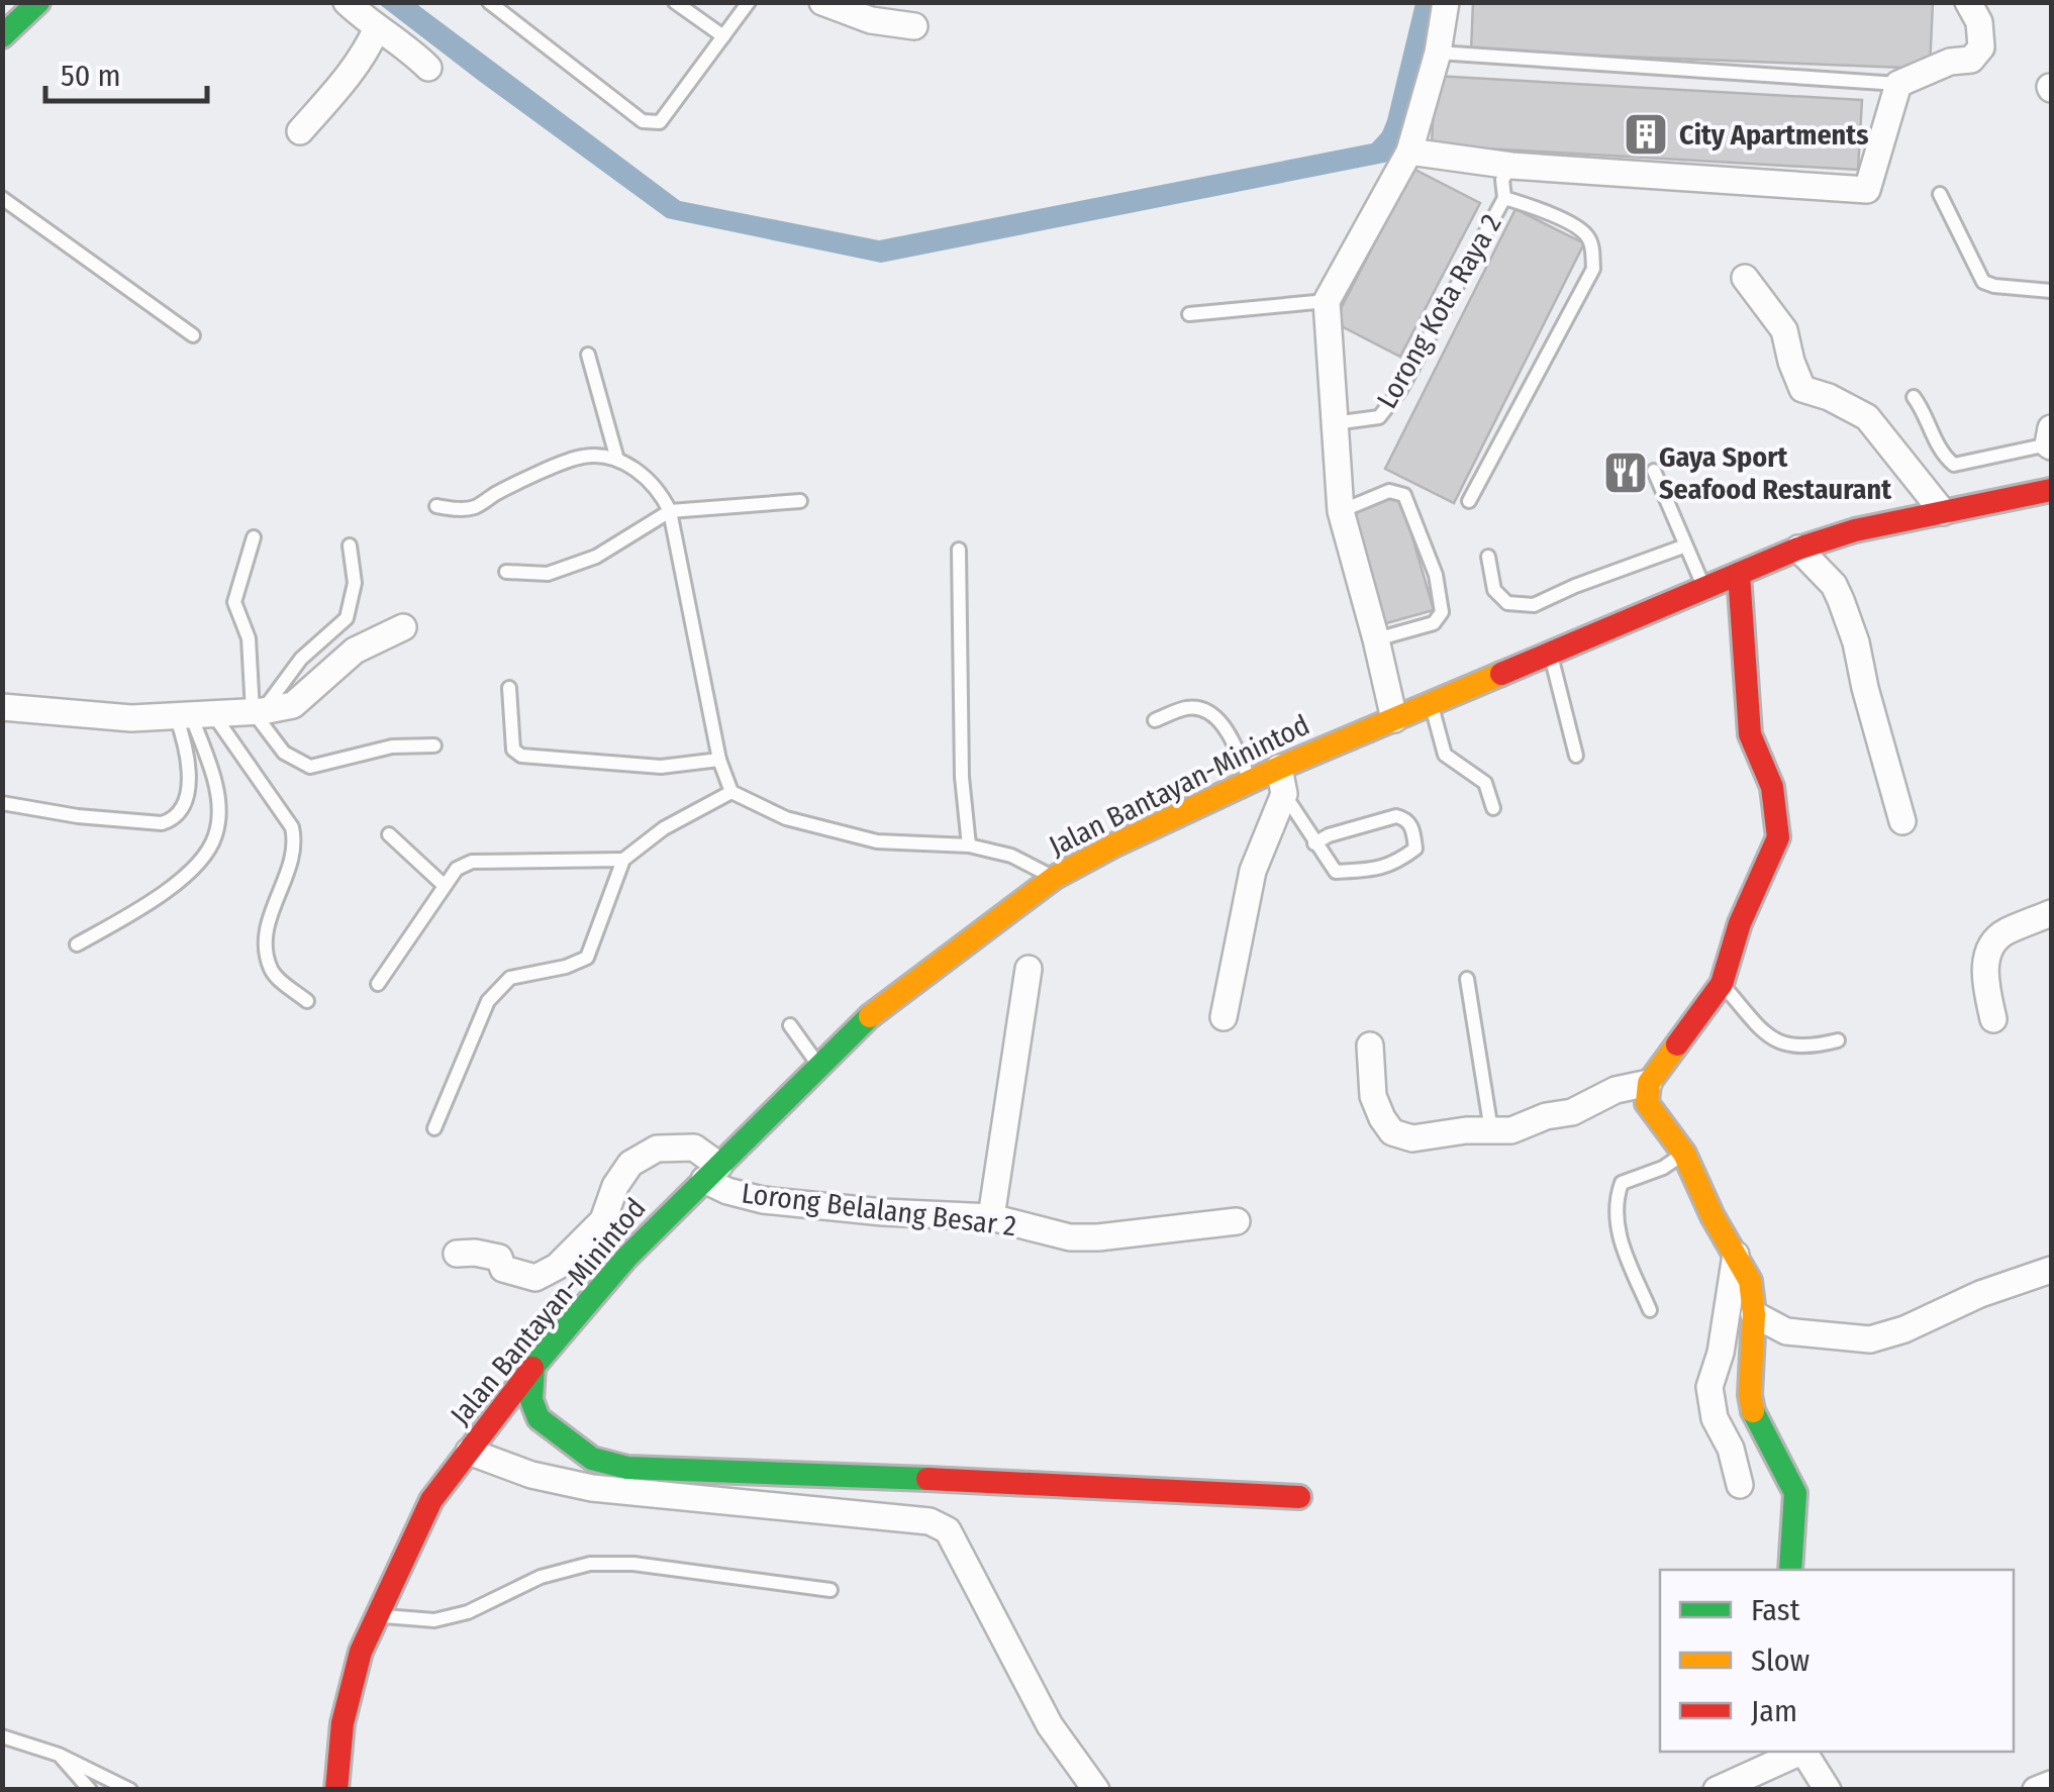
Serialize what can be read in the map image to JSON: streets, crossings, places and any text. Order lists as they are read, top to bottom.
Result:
{
  "streets": {
    "main road": ["Jalan Bantayan-Minintod"],
    "street": ["Lorong Belalang Besar 2"],
    "lane": ["Lorong Kota Raya 2"]
  },
  "crossings": [
    ["Jalan Bantayan-Minintod", "Lorong Belalang Besar 2"]
  ],
  "places": {
    "building": ["City Apartments"],
    "restaurant": ["Gaya Sport Seafood Restaurant"]
  },
  "legend": ["Fast", "Slow", "Jam"],
  "scale_bar": "50 m"
}
